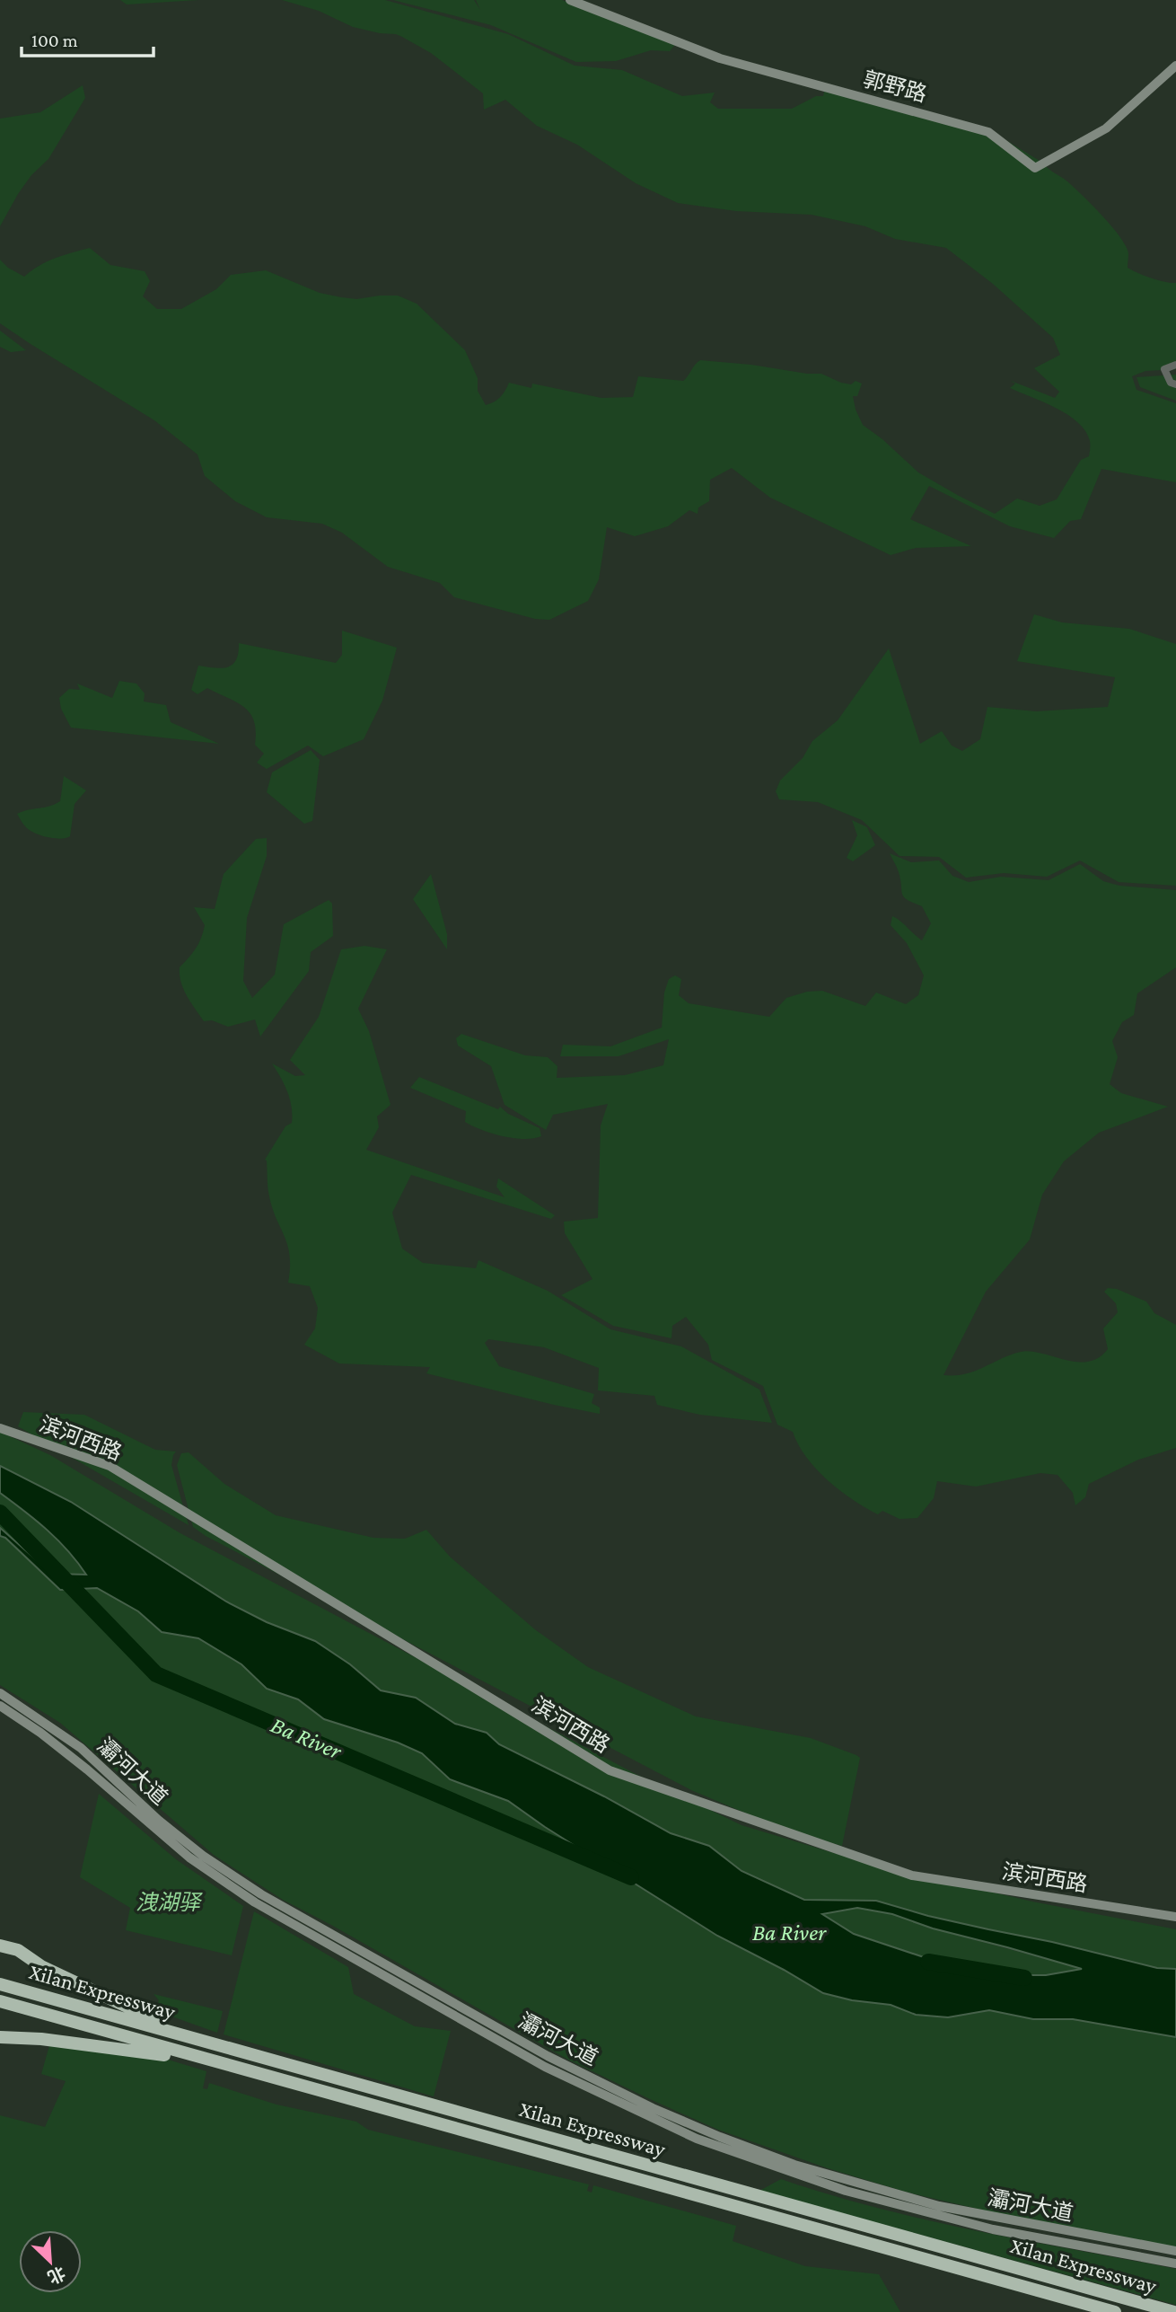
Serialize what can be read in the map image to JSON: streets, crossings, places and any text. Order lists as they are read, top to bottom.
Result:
{
  "streets": {
    "highway": ["Xilan Expressway"],
    "street": ["郭野路", "滨河西路", "灞河大道"]
  },
  "water": ["Ba River"],
  "parks": ["洩湖驿"],
  "scale_bar": "100 m",
  "north": "bottom right"
}
